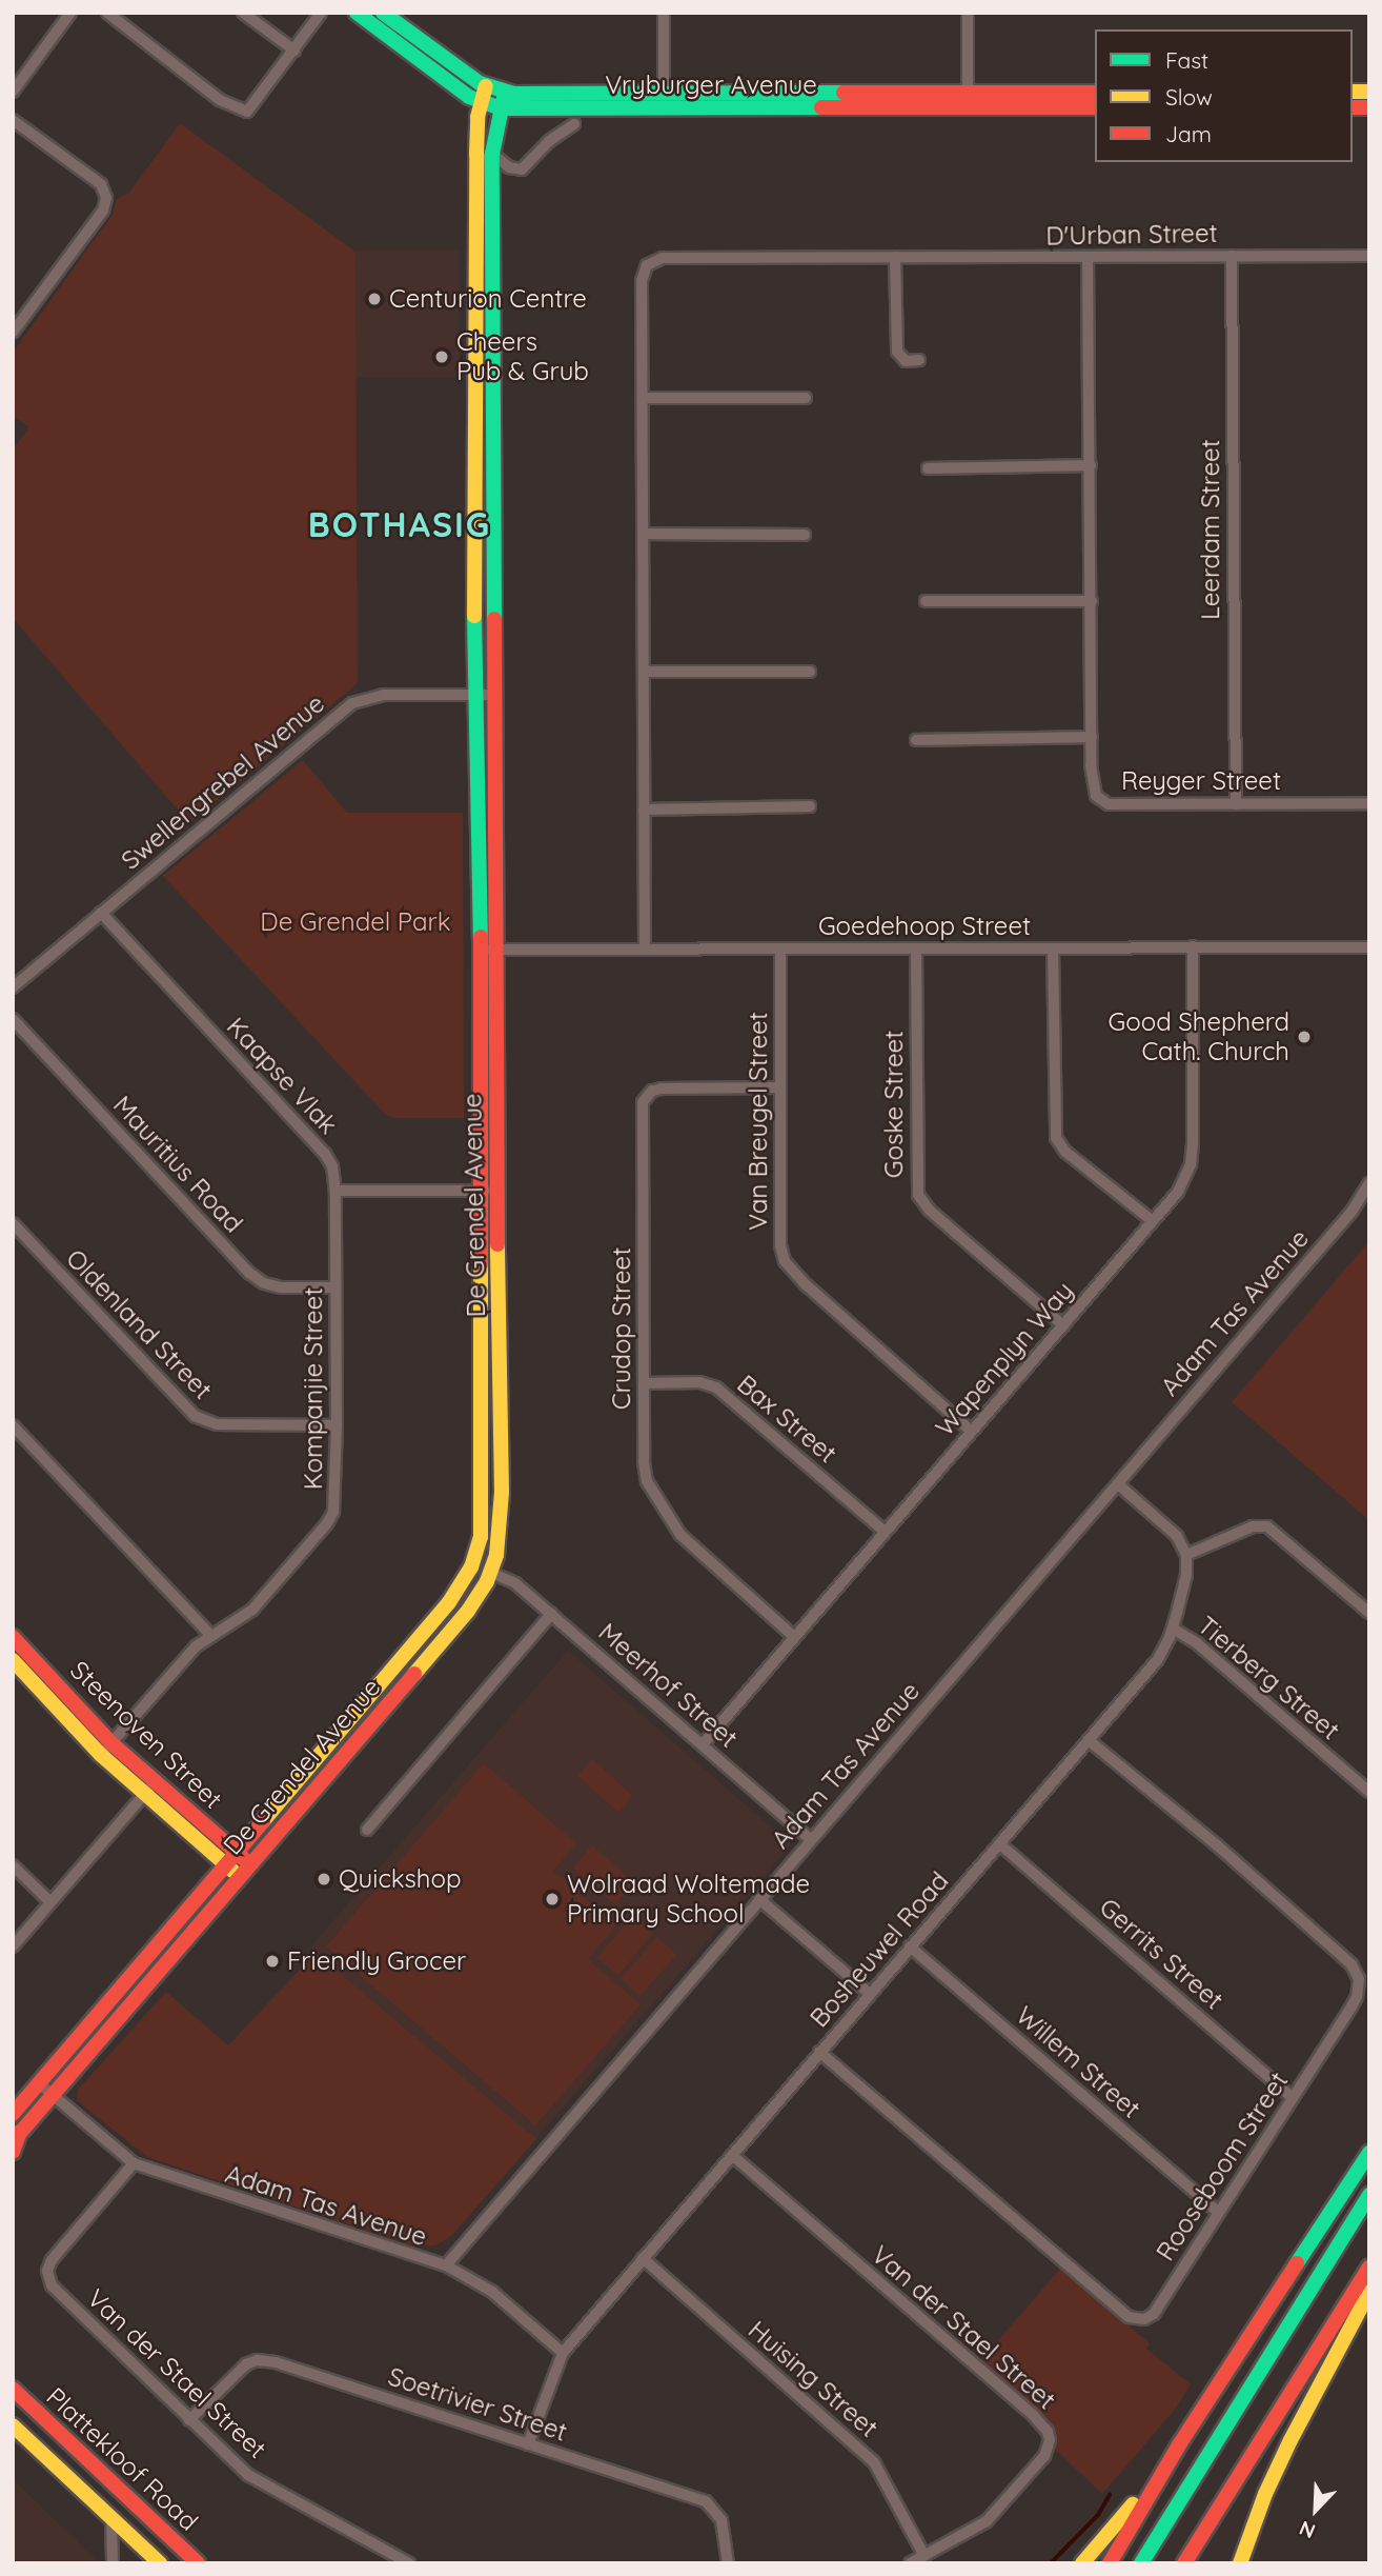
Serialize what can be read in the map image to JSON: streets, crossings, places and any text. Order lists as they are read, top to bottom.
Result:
{
  "streets": {
    "main road": [
      "Vryburger Avenue",
      "De Grendel Avenue",
      "Steenoven Street",
      "Plattekloof Road"
    ],
    "street": [
      "D'Urban Street",
      "Leerdam Street",
      "Reyger Street",
      "Swellengrebel Avenue",
      "Goedehoop Street",
      "Kaapse Vlak",
      "Goske Street",
      "Van Breugel Street",
      "Mauritius Road",
      "Adam Tas Avenue",
      "Oldenland Street",
      "Crudop Street",
      "Wapenplyn Way",
      "Kompanjie Street",
      "Bax Street",
      "Tierberg Street",
      "Meerhof Street",
      "Bosheuwel Road",
      "Gerrits Street",
      "Willem Street",
      "Rooseboom Street",
      "Van der Stael Street",
      "Huising Street",
      "Soetrivier Street"
    ]
  },
  "crossings": [
    ["Vryburger Avenue", "De Grendel Avenue"],
    ["D'Urban Street", "Leerdam Street"],
    ["D'Urban Street", "Reyger Street"],
    ["D'Urban Street", "Goedehoop Street"],
    ["Leerdam Street", "Reyger Street"],
    ["Swellengrebel Avenue", "Kaapse Vlak"],
    ["Swellengrebel Avenue", "De Grendel Avenue"],
    ["Goedehoop Street", "Goske Street"],
    ["Goedehoop Street", "Van Breugel Street"],
    ["Goedehoop Street", "De Grendel Avenue"],
    ["Goedehoop Street", "Wapenplyn Way"],
    ["Kaapse Vlak", "Kompanjie Street"],
    ["Goske Street", "Wapenplyn Way"],
    ["Van Breugel Street", "Crudop Street"],
    ["Van Breugel Street", "Wapenplyn Way"],
    ["Mauritius Road", "Kompanjie Street"],
    ["De Grendel Avenue", "Adam Tas Avenue"],
    ["De Grendel Avenue", "Meerhof Street"],
    ["De Grendel Avenue", "Steenoven Street"],
    ["Adam Tas Avenue", "Meerhof Street"],
    ["Adam Tas Avenue", "Van der Stael Street"],
    ["Oldenland Street", "Kompanjie Street"],
    ["Crudop Street", "Wapenplyn Way"],
    ["Crudop Street", "Bax Street"],
    ["Wapenplyn Way", "Bax Street"],
    ["Wapenplyn Way", "Meerhof Street"],
    ["Kompanjie Street", "Steenoven Street"],
    ["Tierberg Street", "Bosheuwel Road"],
    ["Bosheuwel Road", "Gerrits Street"],
    ["Bosheuwel Road", "Willem Street"],
    ["Bosheuwel Road", "Rooseboom Street"],
    ["Bosheuwel Road", "Van der Stael Street"],
    ["Bosheuwel Road", "Huising Street"],
    ["Bosheuwel Road", "Soetrivier Street"],
    ["Gerrits Street", "Rooseboom Street"],
    ["Willem Street", "Rooseboom Street"],
    ["Van der Stael Street", "Huising Street"],
    ["Van der Stael Street", "Soetrivier Street"]
  ],
  "districts": ["BOTHASIG"],
  "parks": ["De Grendel Park"],
  "places": [
    "Centurion Centre",
    "Cheers Pub & Grub",
    "Good Shepherd Cath. Church",
    "Quickshop",
    "Wolraad Woltemade Primary School",
    "Friendly Grocer"
  ],
  "legend": ["Fast", "Slow", "Jam"],
  "north": "bottom left"
}
